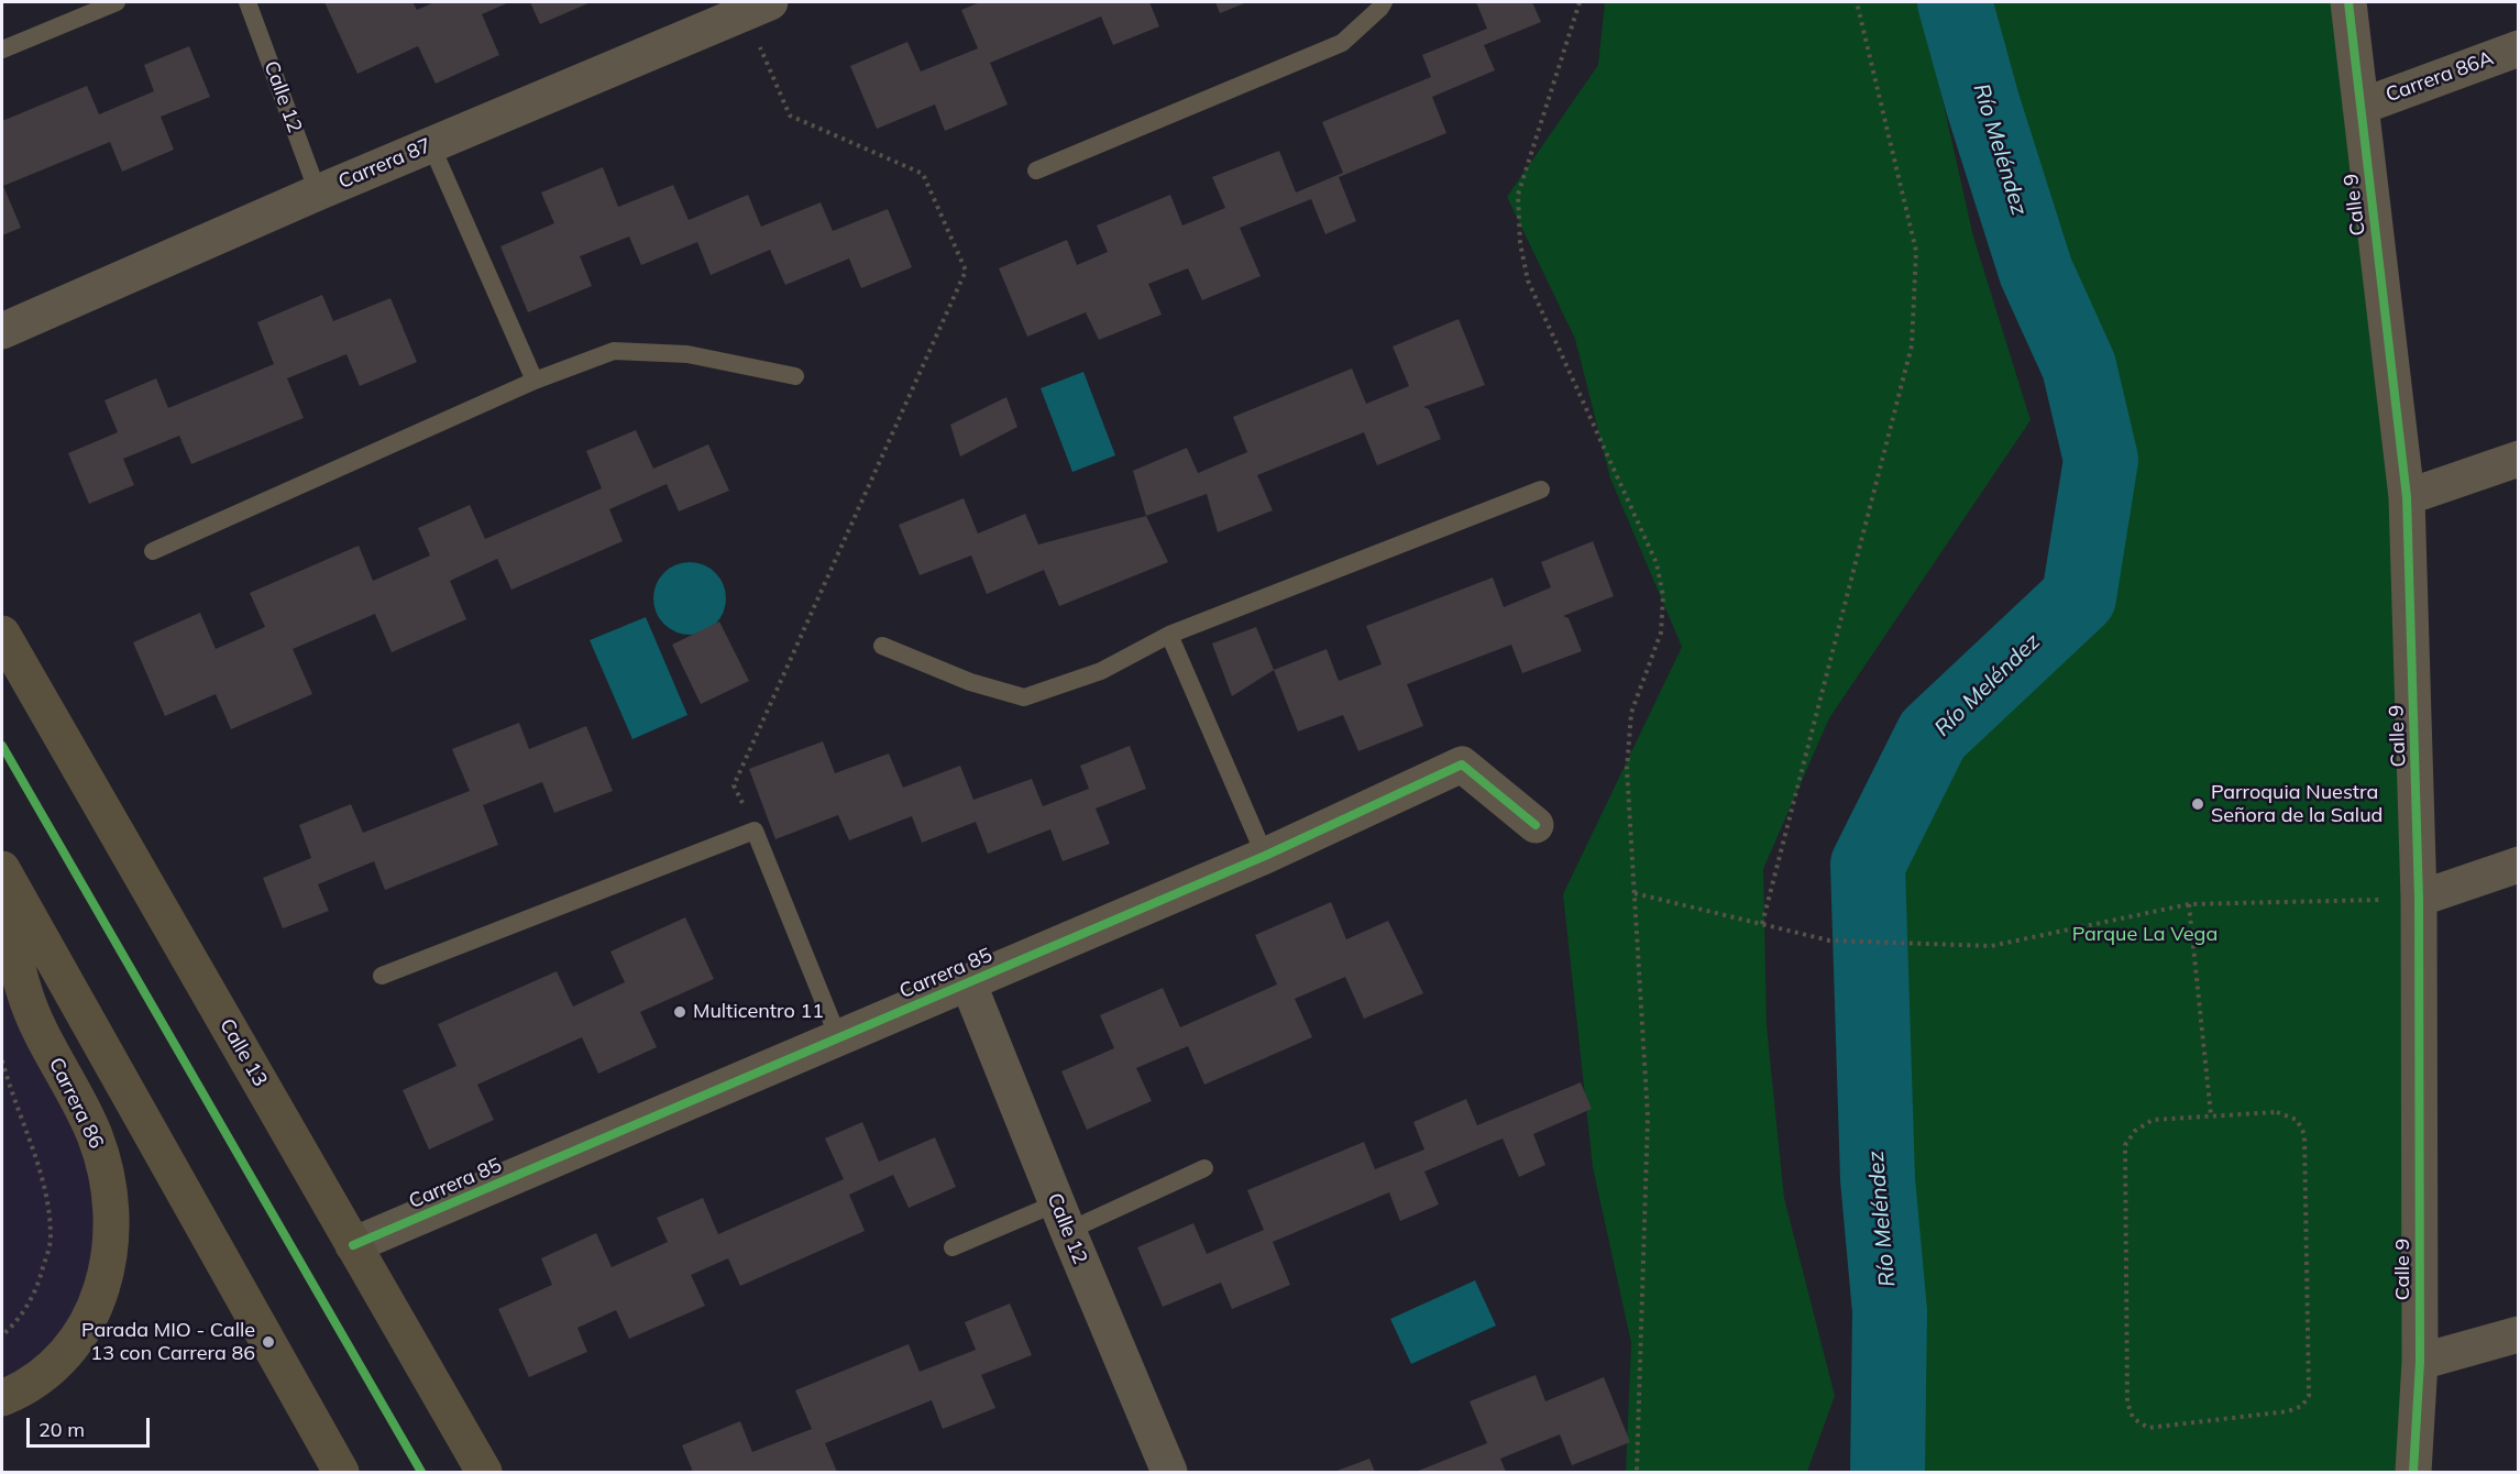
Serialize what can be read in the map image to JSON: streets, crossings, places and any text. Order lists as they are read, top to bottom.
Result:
{
  "streets": {
    "main road": ["Calle 13", "Carrera 86"],
    "street": [
      "Carrera 86A",
      "Calle 12",
      "Carrera 87",
      "Calle 9",
      "Carrera 85"
    ]
  },
  "crossings": [
    ["Carrera 86A", "Calle 9"],
    ["Calle 12", "Carrera 87"],
    ["Calle 12", "Carrera 85"],
    ["Carrera 85", "Calle 13"]
  ],
  "water": ["Río Meléndez"],
  "parks": ["Parque La Vega"],
  "places": ["Parroquia Nuestra Señora de la Salud", "Multicentro 11", "Parada MIO - Calle 13 con Carrera 86"],
  "scale_bar": "20 m"
}
